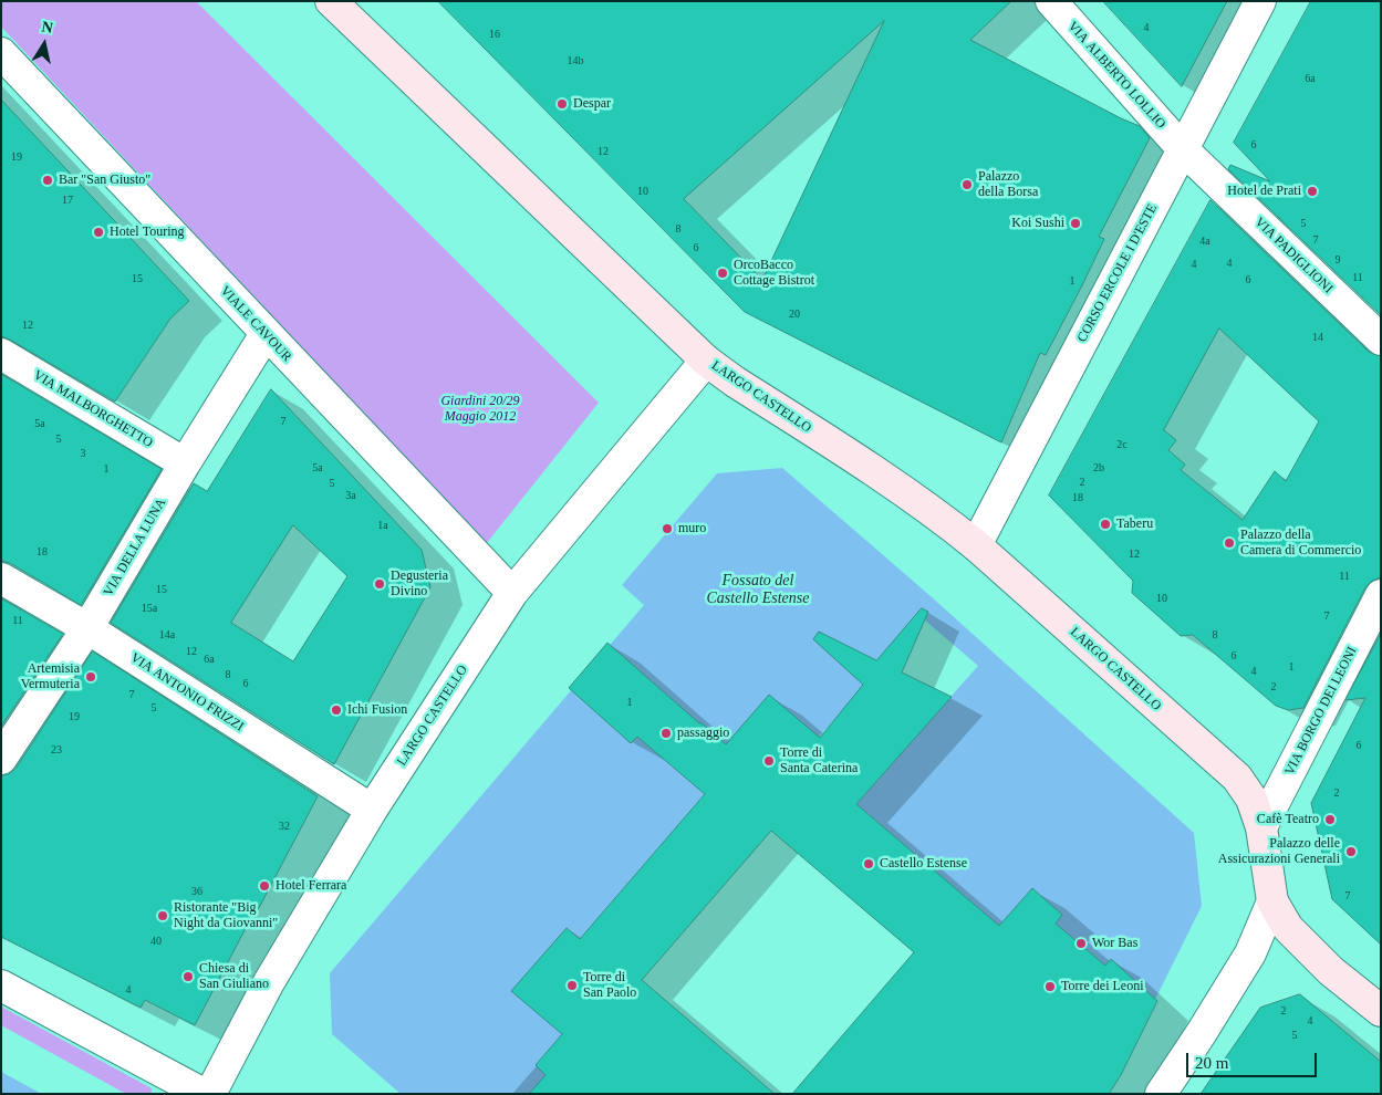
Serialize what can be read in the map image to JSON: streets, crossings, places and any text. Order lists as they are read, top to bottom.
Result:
{
  "streets": {
    "street": [
      "VIA ALBERTO LOLLIO",
      "VIA PADIGLIONI",
      "CORSO ERCOLE I D'ESTE",
      "VIALE CAVOUR",
      "LARGO CASTELLO",
      "VIA MALBORGHETTO",
      "VIA DELLA LUNA",
      "VIA ANTONIO FRIZZI",
      "VIA BORGO DEI LEONI"
    ]
  },
  "crossings": [
    ["VIA ALBERTO LOLLIO", "VIA PADIGLIONI"],
    ["VIA ALBERTO LOLLIO", "CORSO ERCOLE I D'ESTE"],
    ["VIA PADIGLIONI", "CORSO ERCOLE I D'ESTE"],
    ["CORSO ERCOLE I D'ESTE", "LARGO CASTELLO"],
    ["VIALE CAVOUR", "LARGO CASTELLO"],
    ["VIALE CAVOUR", "VIA DELLA LUNA"],
    ["LARGO CASTELLO", "VIA ANTONIO FRIZZI"],
    ["LARGO CASTELLO", "VIA BORGO DEI LEONI"],
    ["VIA MALBORGHETTO", "VIA DELLA LUNA"],
    ["VIA DELLA LUNA", "VIA ANTONIO FRIZZI"]
  ],
  "water": ["Fossato del Castello Estense"],
  "parks": ["Giardini 20/29 Maggio 2012"],
  "places": [
    "Despar",
    "Bar \"San Giusto\"",
    "Palazzo della Borsa",
    "Hotel de Prati",
    "Koi Sushi",
    "Hotel Touring",
    "OrcoBacco Cottage Bistrot",
    "Taberu",
    "muro",
    "Palazzo della Camera di Commercio",
    "Degusteria Divino",
    "Artemisia Vermuteria",
    "Ichi Fusion",
    "passaggio",
    "Torre di Santa Caterina",
    "Cafè Teatro",
    "Palazzo delle Assicurazioni Generali",
    "Castello Estense",
    "Hotel Ferrara",
    "Ristorante \"Big Night da Giovanni\"",
    "Wor Bas",
    "Chiesa di San Giuliano",
    "Torre di San Paolo",
    "Torre dei Leoni"
  ],
  "house_numbers": [
    "4",
    "16",
    "14b",
    "6a",
    "6",
    "12",
    "19",
    "10",
    "17",
    "5",
    "8",
    "7",
    "4a",
    "6",
    "9",
    "4",
    "4",
    "11",
    "15",
    "6",
    "1",
    "20",
    "12",
    "14",
    "7",
    "5a",
    "5",
    "2c",
    "3",
    "5a",
    "2b",
    "1",
    "2",
    "5",
    "3a",
    "18",
    "1a",
    "18",
    "12",
    "11",
    "15",
    "10",
    "15a",
    "7",
    "11",
    "14a",
    "8",
    "12",
    "6",
    "6a",
    "1",
    "4",
    "8",
    "6",
    "2",
    "7",
    "1",
    "5",
    "19",
    "6",
    "23",
    "2",
    "32",
    "36",
    "7",
    "40",
    "4",
    "2",
    "4",
    "5"
  ],
  "scale_bar": "20 m",
  "north": "top"
}
